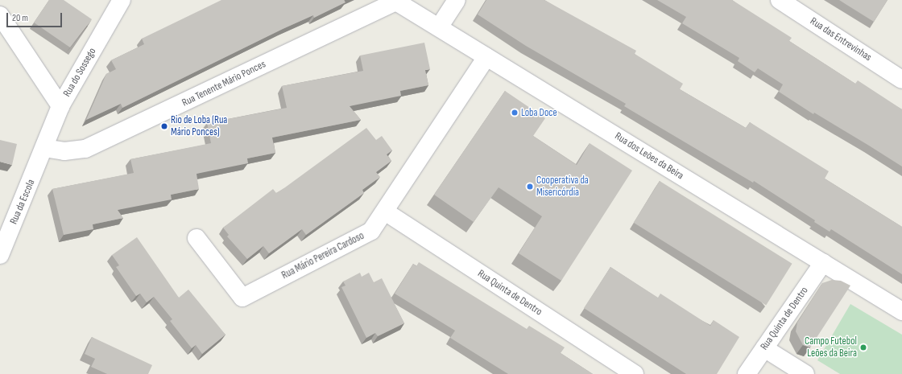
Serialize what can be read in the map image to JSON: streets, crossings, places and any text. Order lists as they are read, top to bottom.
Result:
{
  "streets": {
    "street": [
      "Rua das Entrevinhas",
      "Rua do Sossego",
      "Rua Tenente Mário Ponces",
      "Rua dos Leões da Beira",
      "Rua da Escola",
      "Rua Mário Pereira Cardoso",
      "Rua Quinta de Dentro"
    ]
  },
  "crossings": [
    ["Rua do Sossego", "Rua Tenente Mário Ponces"],
    ["Rua do Sossego", "Rua da Escola"],
    ["Rua Tenente Mário Ponces", "Rua dos Leões da Beira"],
    ["Rua Tenente Mário Ponces", "Rua da Escola"],
    ["Rua dos Leões da Beira", "Rua Mário Pereira Cardoso"],
    ["Rua dos Leões da Beira", "Rua Quinta de Dentro"],
    ["Rua Mário Pereira Cardoso", "Rua Quinta de Dentro"]
  ],
  "places": [
    "Loba Doce",
    "Rio de Loba (Rua Mário Ponces)",
    "Cooperativa da Misericórdia",
    "Campo Futebol Leões da Beira"
  ],
  "scale_bar": "20 m"
}
